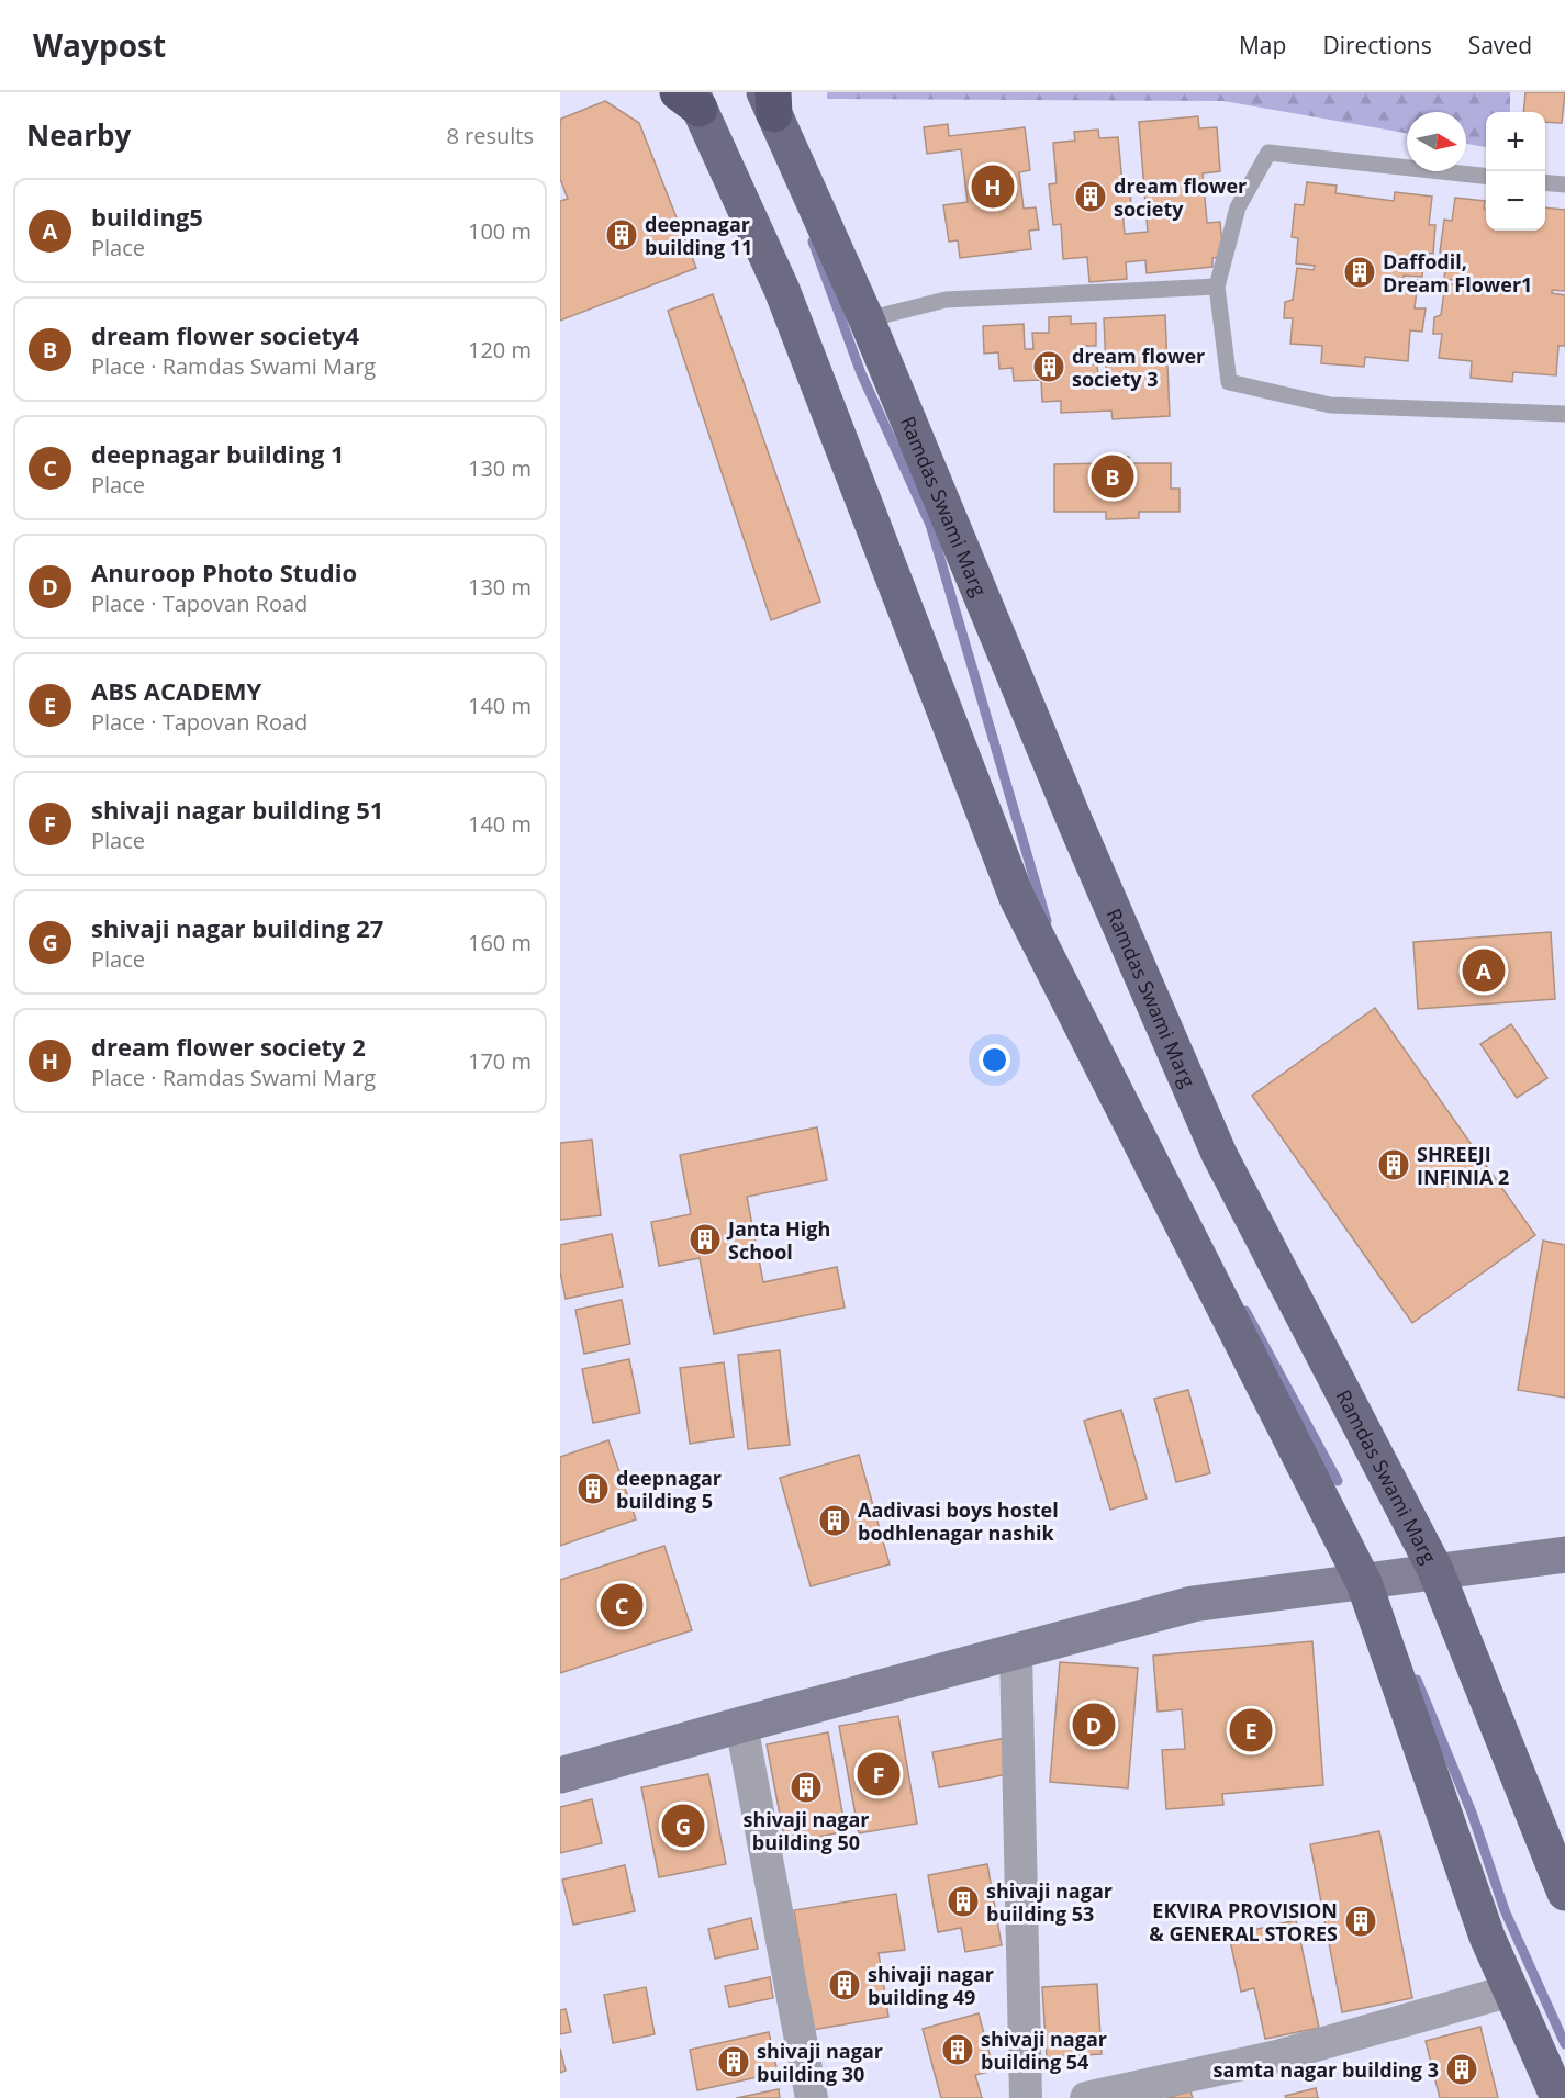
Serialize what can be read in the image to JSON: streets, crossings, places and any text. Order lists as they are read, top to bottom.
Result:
{
  "streets": {
    "main road": ["Ramdas Swami Marg"]
  },
  "places": {
    "building": [
      "dream flower society",
      "deepnagar building 11",
      "Daffodil, Dream Flower1",
      "dream flower society 3",
      "SHREEJI INFINIA 2",
      "Janta High School",
      "deepnagar building 5",
      "Aadivasi boys hostel bodhlenagar nashik",
      "shivaji nagar building 50",
      "shivaji nagar building 53",
      "EKVIRA PROVISION & GENERAL STORES",
      "shivaji nagar building 49",
      "shivaji nagar building 54",
      "shivaji nagar building 30",
      "samta nagar building 3"
    ]
  },
  "north": "right",
  "page": {
    "header": "Waypost",
    "nav": ["Map", "Directions", "Saved"],
    "heading": ["Nearby", "8 results"],
    "map_buttons": ["+", "−"],
    "pins": [
      "H",
      "B",
      "A",
      "C",
      "D",
      "E",
      "F",
      "G"
    ],
    "list": [
      {
        "mark": "A",
        "name": "building5",
        "note": "Place",
        "value": "100 m"
      },
      {
        "mark": "B",
        "name": "dream flower society4",
        "note": "Place · Ramdas Swami Marg",
        "value": "120 m"
      },
      {
        "mark": "C",
        "name": "deepnagar building 1",
        "note": "Place",
        "value": "130 m"
      },
      {
        "mark": "D",
        "name": "Anuroop Photo Studio",
        "note": "Place · Tapovan Road",
        "value": "130 m"
      },
      {
        "mark": "E",
        "name": "ABS ACADEMY",
        "note": "Place · Tapovan Road",
        "value": "140 m"
      },
      {
        "mark": "F",
        "name": "shivaji nagar building 51",
        "note": "Place",
        "value": "140 m"
      },
      {
        "mark": "G",
        "name": "shivaji nagar building 27",
        "note": "Place",
        "value": "160 m"
      },
      {
        "mark": "H",
        "name": "dream flower society 2",
        "note": "Place · Ramdas Swami Marg",
        "value": "170 m"
      }
    ]
  }
}
